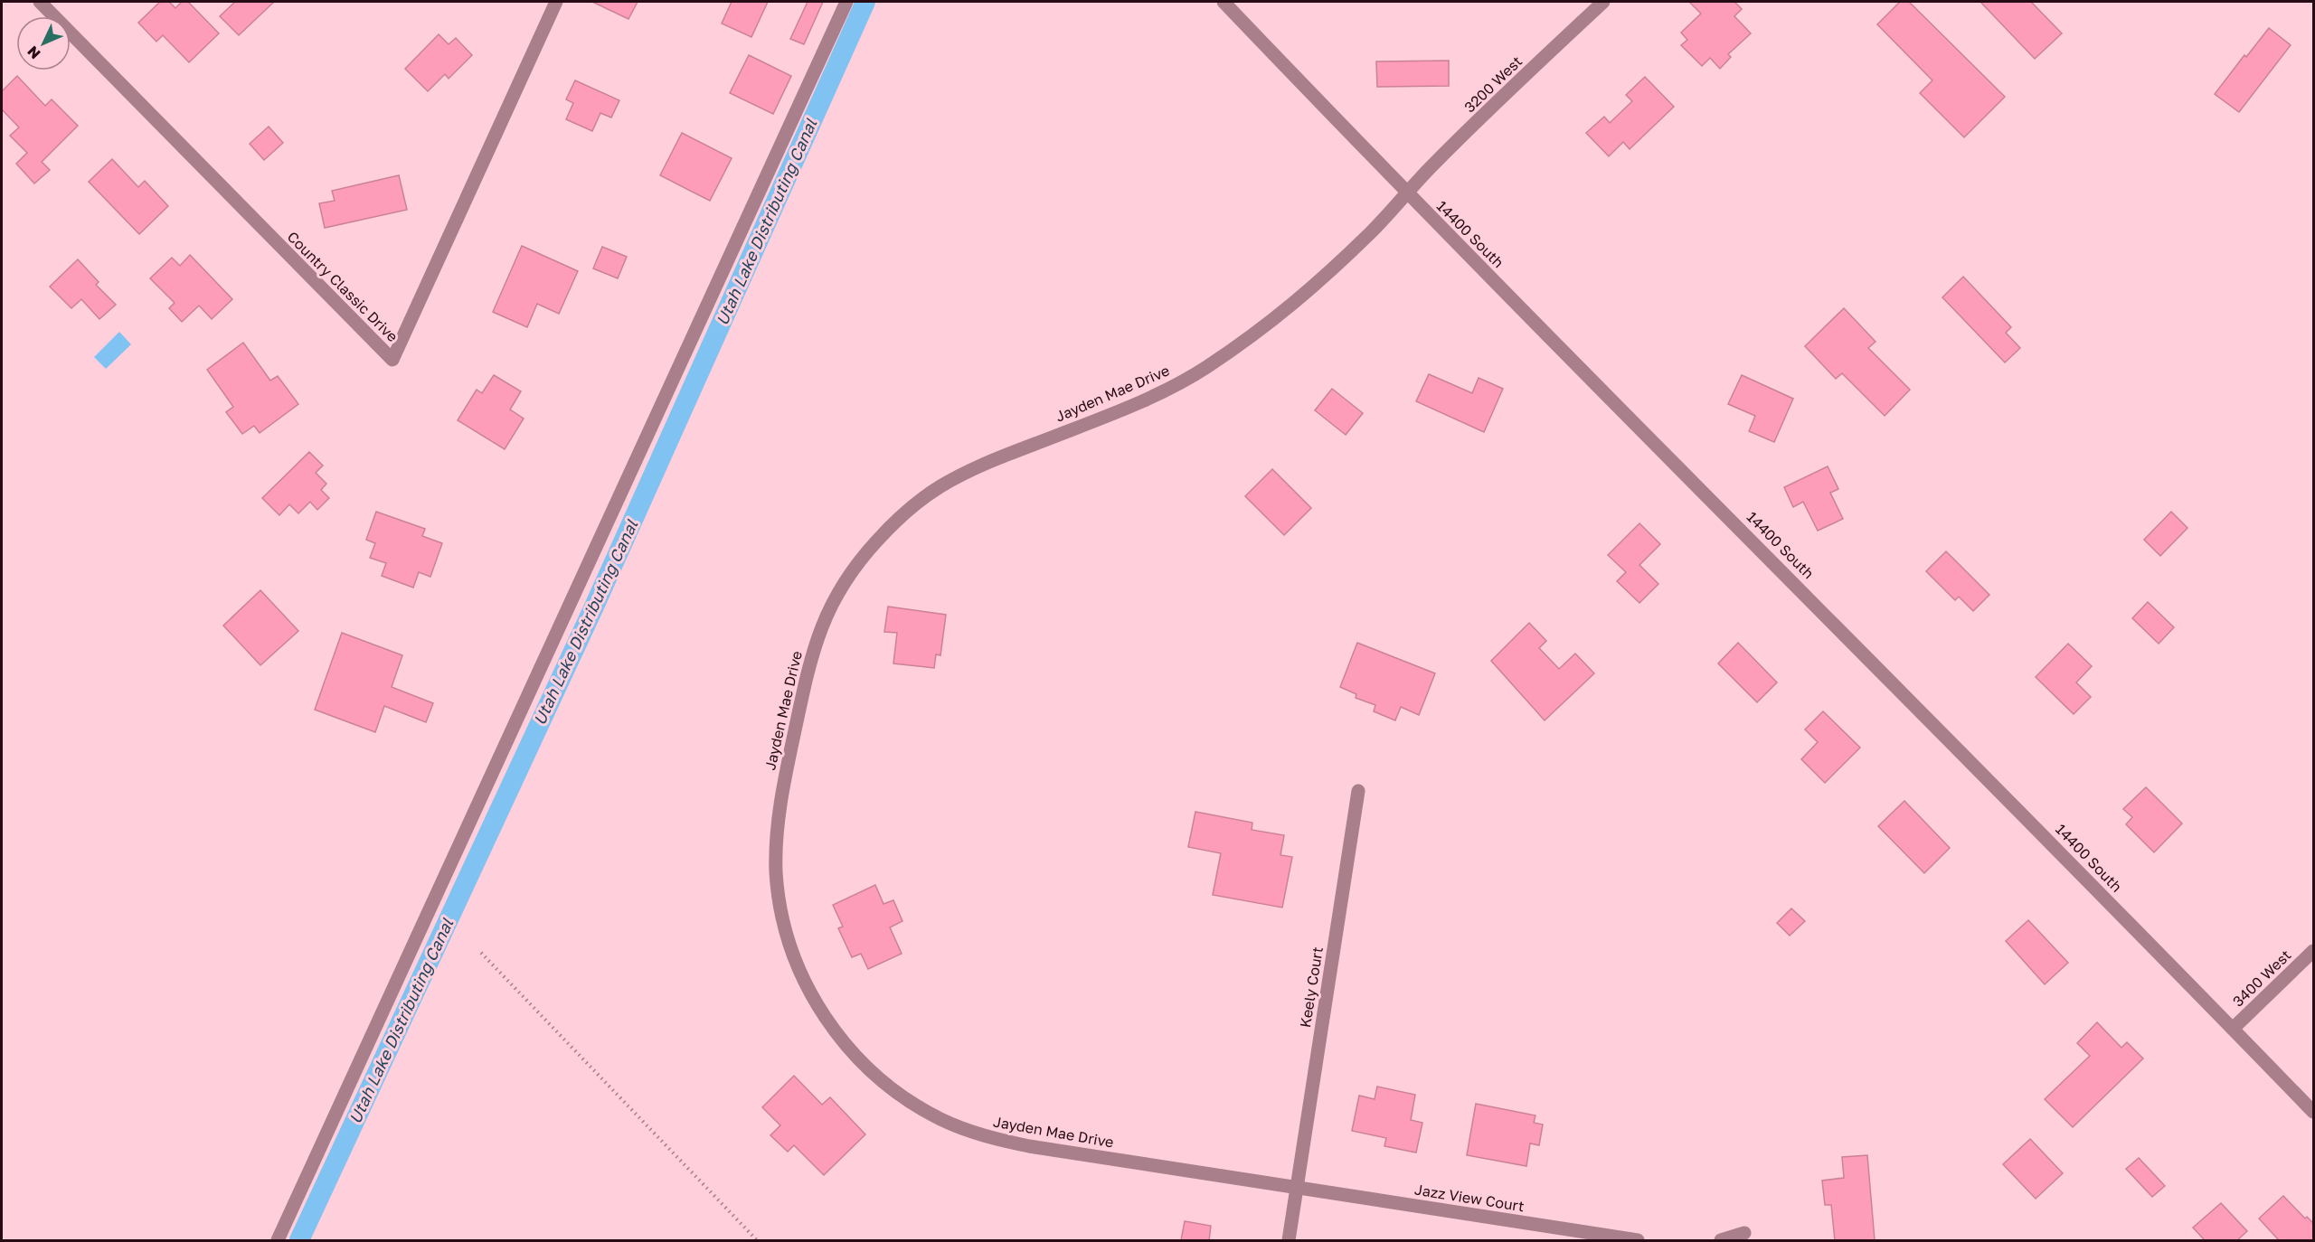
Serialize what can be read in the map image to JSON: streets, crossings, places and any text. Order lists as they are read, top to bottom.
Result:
{
  "streets": {
    "street": [
      "3200 West",
      "14400 South",
      "Country Classic Drive",
      "Jayden Mae Drive",
      "3400 West",
      "Keely Court",
      "Jazz View Court"
    ]
  },
  "crossings": [
    ["3200 West", "14400 South"],
    ["3200 West", "Jayden Mae Drive"],
    ["14400 South", "Jayden Mae Drive"],
    ["14400 South", "3400 West"],
    ["Jayden Mae Drive", "Keely Court"],
    ["Jayden Mae Drive", "Jazz View Court"],
    ["Keely Court", "Jazz View Court"]
  ],
  "water": ["Utah Lake Distributing Canal"],
  "north": "bottom left"
}
